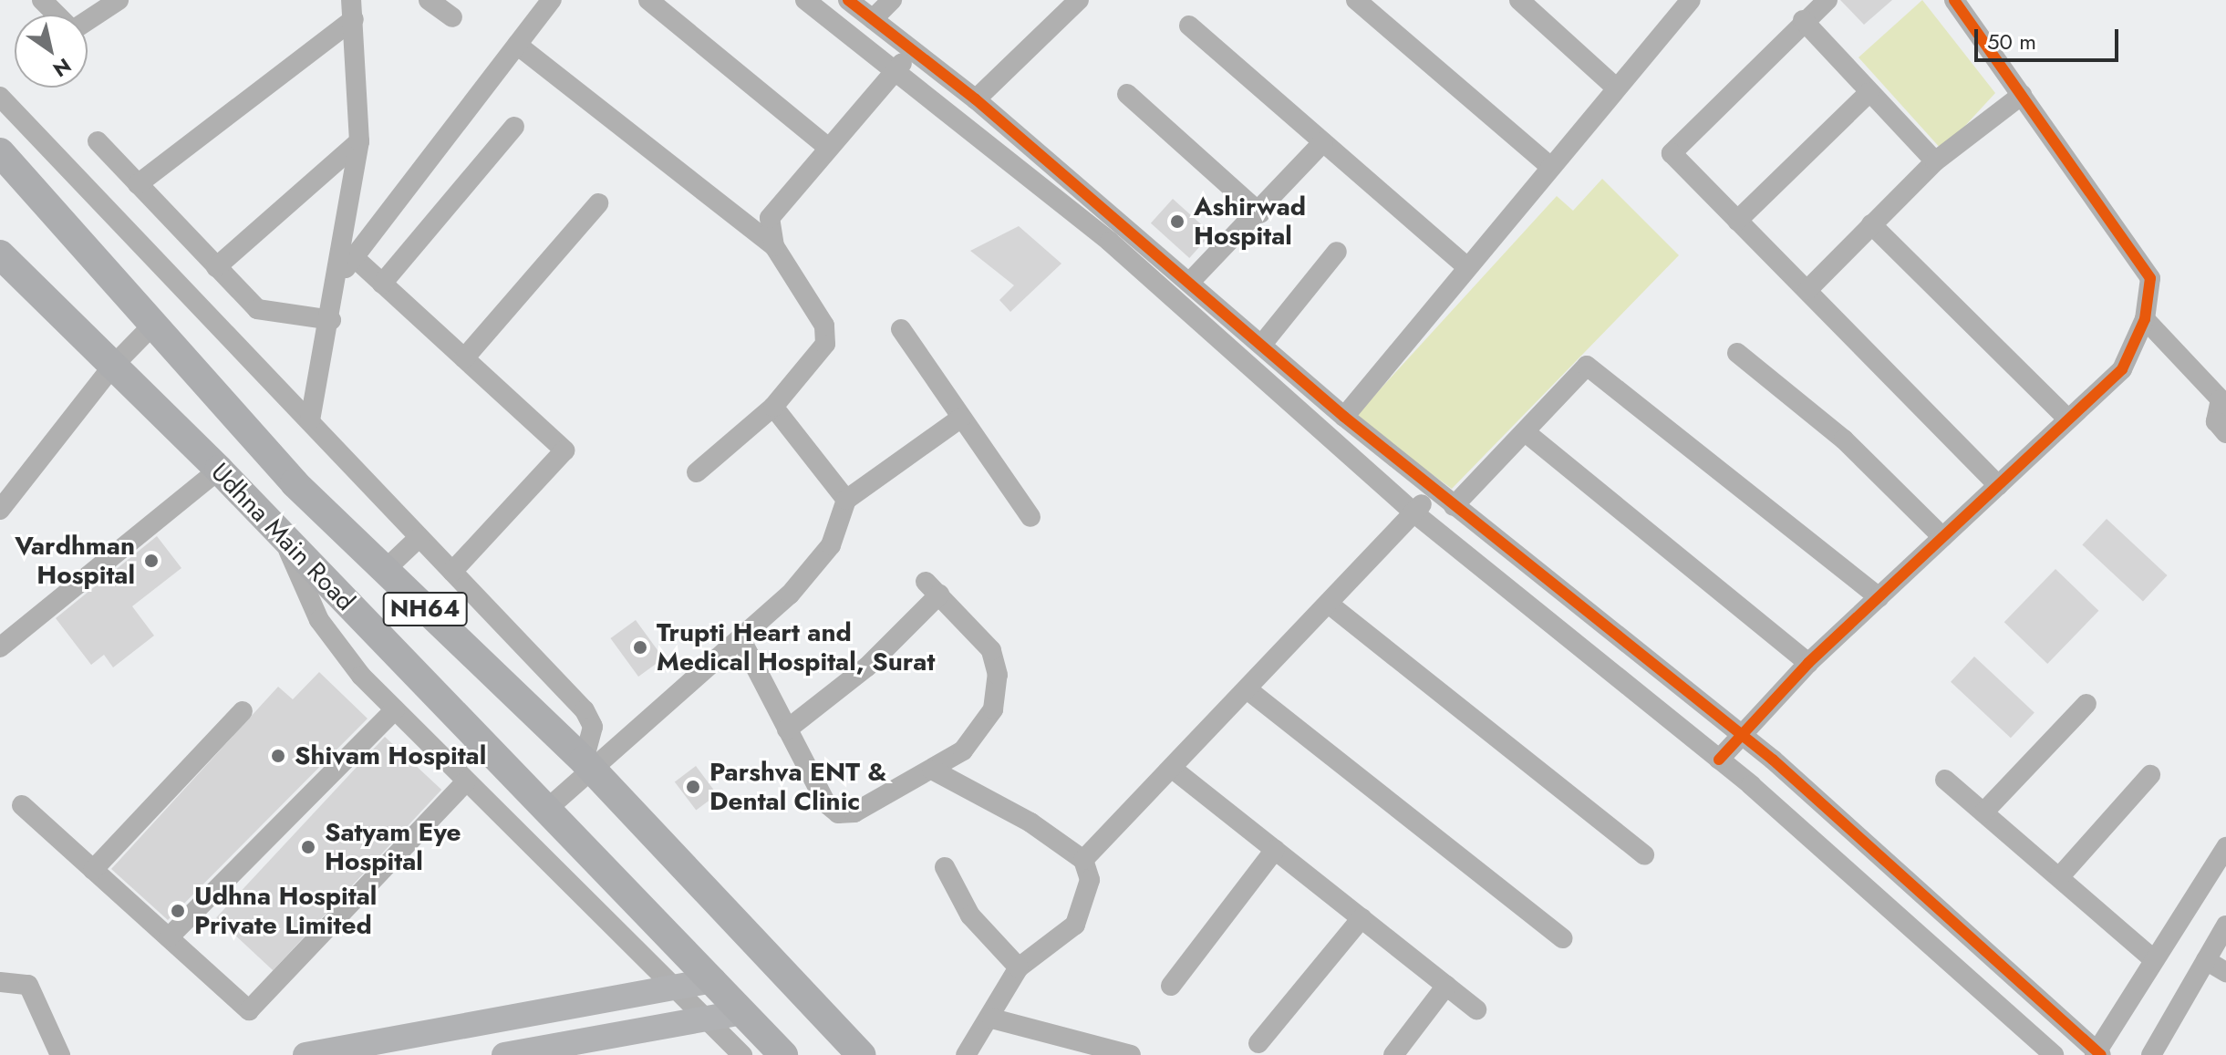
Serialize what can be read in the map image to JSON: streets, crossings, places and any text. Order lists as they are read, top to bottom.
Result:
{
  "streets": {
    "highway": ["Udhna Main Road", "NH64"]
  },
  "places": [
    "Ashirwad Hospital",
    "Vardhman Hospital",
    "Trupti Heart and Medical Hospital, Surat",
    "Shivam Hospital",
    "Parshva ENT & Dental Clinic",
    "Satyam Eye Hospital",
    "Udhna Hospital Private Limited"
  ],
  "scale_bar": "50 m",
  "north": "bottom right"
}
